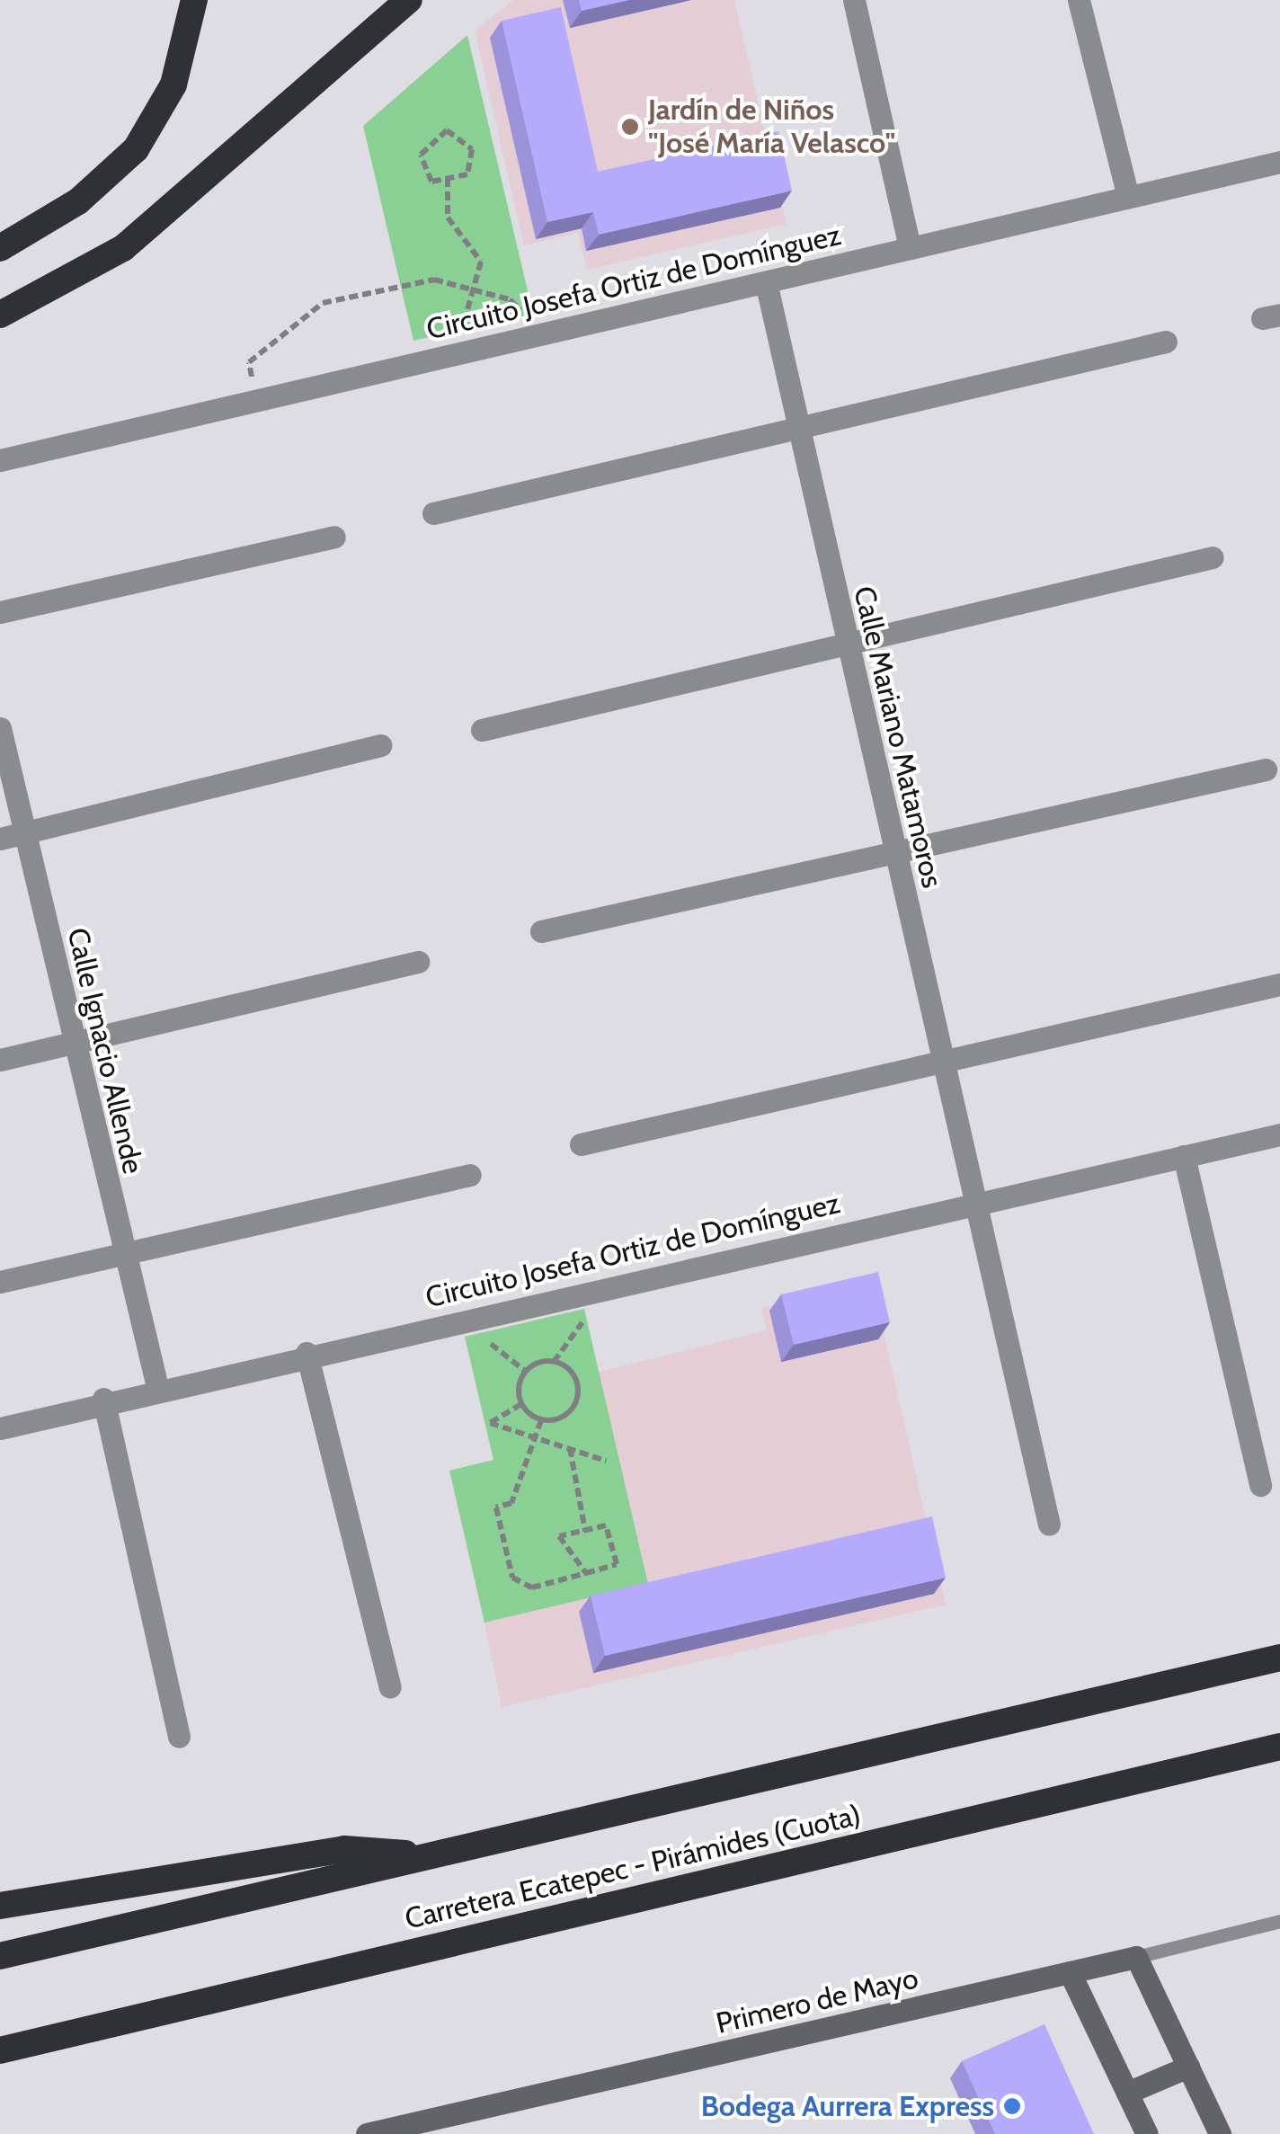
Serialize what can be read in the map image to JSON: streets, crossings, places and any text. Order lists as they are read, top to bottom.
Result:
{
  "streets": {
    "highway": ["Carretera Ecatepec - Pirámides (Cuota)"],
    "main road": ["Primero de Mayo"],
    "street": ["Circuito Josefa Ortiz de Domínguez", "Calle Mariano Matamoros", "Calle Ignacio Allende"]
  },
  "crossings": [
    ["Circuito Josefa Ortiz de Domínguez", "Calle Mariano Matamoros"],
    ["Circuito Josefa Ortiz de Domínguez", "Calle Ignacio Allende"]
  ],
  "places": ["Jardín de Niños \"José María Velasco\"", "Bodega Aurrera Express"]
}
